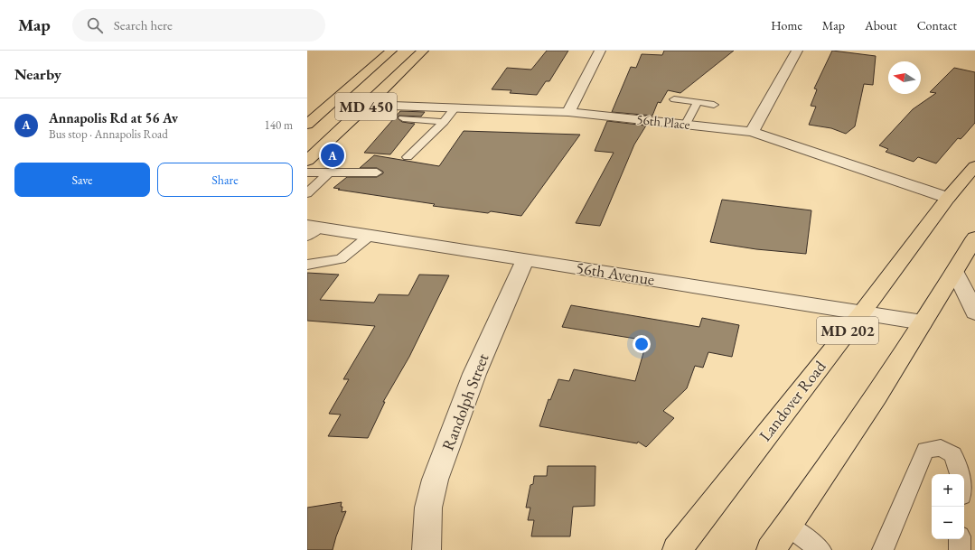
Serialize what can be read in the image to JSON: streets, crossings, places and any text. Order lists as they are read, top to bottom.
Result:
{
  "streets": {
    "main road": ["MD 450", "MD 202", "Landover Road"],
    "street": ["56th Place", "56th Avenue", "Randolph Street"]
  },
  "crossings": [
    ["MD 450", "56th Place"],
    ["56th Place", "Landover Road"],
    ["56th Avenue", "Landover Road"],
    ["56th Avenue", "Randolph Street"]
  ],
  "north": "left",
  "page": {
    "header": "Map",
    "search": "Search here",
    "nav": [
      "Home",
      "Map",
      "About",
      "Contact"
    ],
    "heading": "Nearby",
    "list": [
      {
        "mark": "A",
        "name": "Annapolis Rd at 56 Av",
        "note": "Bus stop · Annapolis Road",
        "value": "140 m"
      }
    ],
    "pins": "A",
    "buttons": ["Save", "Share"],
    "map_buttons": ["+", "−"]
  }
}
